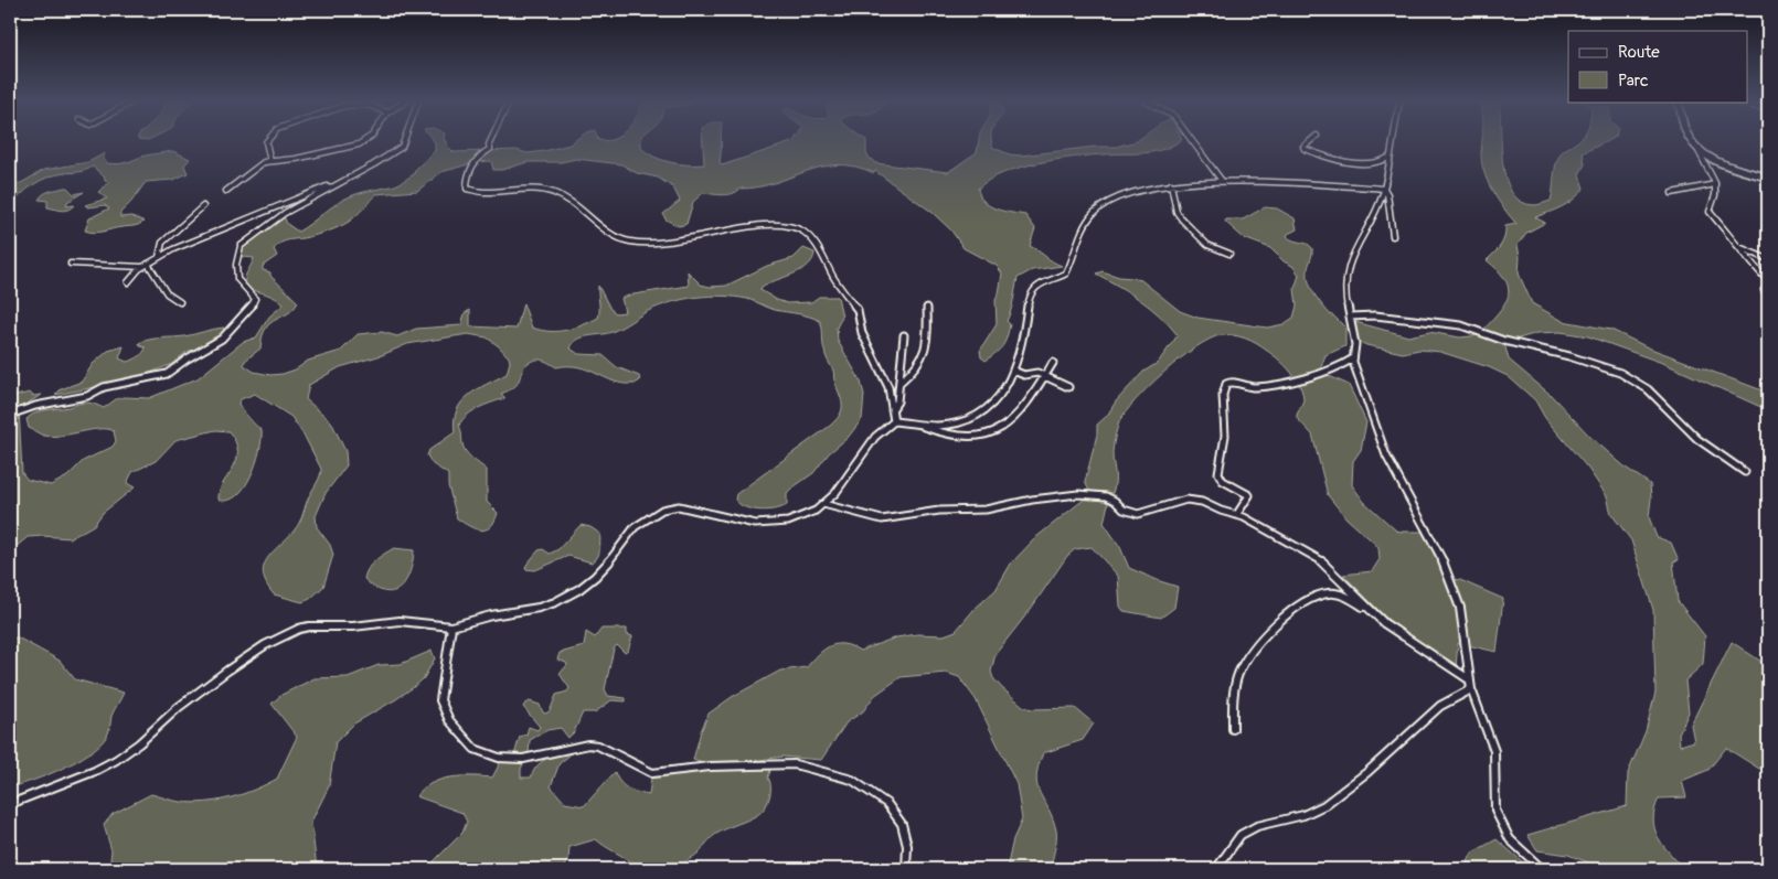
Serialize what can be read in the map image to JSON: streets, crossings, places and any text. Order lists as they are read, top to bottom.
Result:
{
  "legend": ["Route", "Parc"]
}
